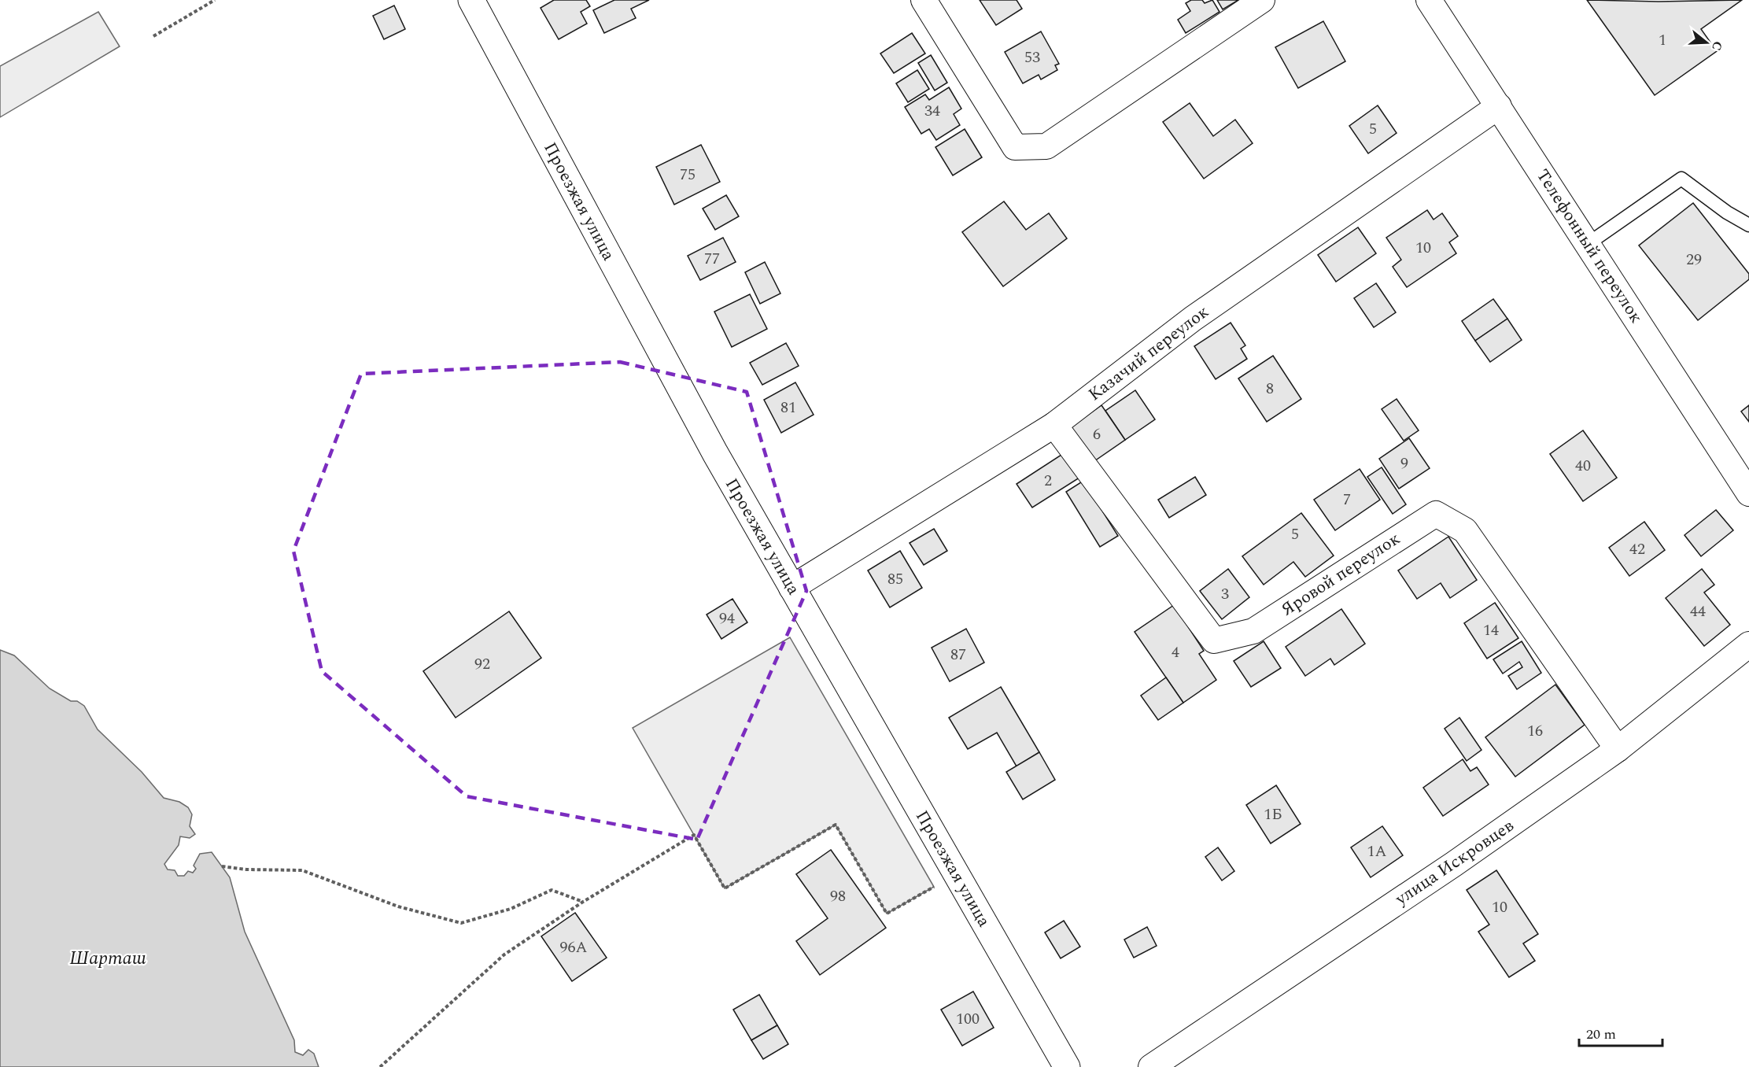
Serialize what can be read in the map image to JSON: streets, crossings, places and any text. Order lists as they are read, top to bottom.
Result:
{
  "streets": {
    "main road": ["Проезжая улица"],
    "street": [
      "Телефонный переулок",
      "Казачий переулок",
      "Яровой переулок",
      "улица Искровцев"
    ]
  },
  "crossings": [
    ["Проезжая улица", "Казачий переулок"],
    ["Телефонный переулок", "Казачий переулок"],
    ["Казачий переулок", "Яровой переулок"],
    ["Яровой переулок", "улица Искровцев"]
  ],
  "water": ["Шарташ"],
  "house_numbers": [
    "1",
    "53",
    "34",
    "5",
    "75",
    "10",
    "77",
    "29",
    "8",
    "81",
    "6",
    "9",
    "40",
    "2",
    "7",
    "5",
    "42",
    "85",
    "3",
    "44",
    "94",
    "14",
    "4",
    "87",
    "92",
    "16",
    "1Б",
    "1А",
    "98",
    "10",
    "96А",
    "100"
  ],
  "scale_bar": "20 m",
  "north": "right"
}
